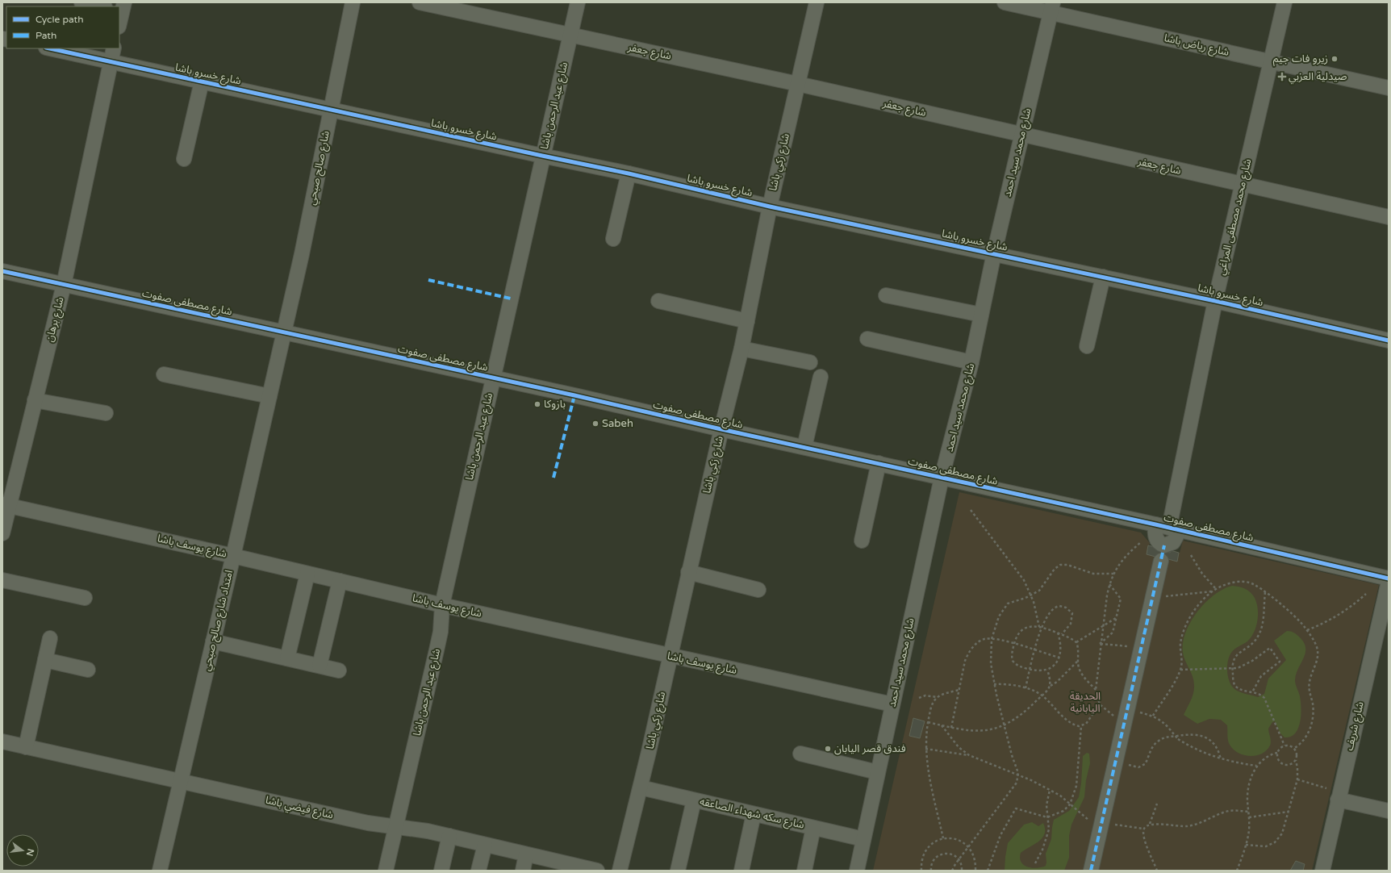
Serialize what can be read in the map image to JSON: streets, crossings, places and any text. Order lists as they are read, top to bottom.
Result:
{
  "streets": {
    "street": [
      "شارع رياض باشا",
      "شارع جعفر",
      "شارع خسرو باشا",
      "شارع عبد الرحمن باشا",
      "شارع محمد سيد احمد",
      "شارع زكي باشا",
      "شارع صالح صبحي",
      "شارع محمد مصطفى المراغي",
      "شارع مصطفى صفوت",
      "شارع برهان",
      "شارع يوسف باشا",
      "امتداد شارع صالح صبحي",
      "شارع شريف",
      "شارع فيضي باشا",
      "شارع سكه شهداء الصاعقه"
    ]
  },
  "crossings": [
    ["شارع رياض باشا", "شارع محمد سيد احمد"],
    ["شارع رياض باشا", "شارع محمد مصطفى المراغي"],
    ["شارع جعفر", "شارع عبد الرحمن باشا"],
    ["شارع جعفر", "شارع محمد سيد احمد"],
    ["شارع جعفر", "شارع زكي باشا"],
    ["شارع جعفر", "شارع محمد مصطفى المراغي"],
    ["شارع خسرو باشا", "شارع عبد الرحمن باشا"],
    ["شارع خسرو باشا", "شارع محمد سيد احمد"],
    ["شارع خسرو باشا", "شارع زكي باشا"],
    ["شارع خسرو باشا", "شارع صالح صبحي"],
    ["شارع خسرو باشا", "شارع محمد مصطفى المراغي"],
    ["شارع خسرو باشا", "شارع برهان"],
    ["شارع عبد الرحمن باشا", "شارع مصطفى صفوت"],
    ["شارع عبد الرحمن باشا", "شارع يوسف باشا"],
    ["شارع عبد الرحمن باشا", "شارع فيضي باشا"],
    ["شارع محمد سيد احمد", "شارع مصطفى صفوت"],
    ["شارع محمد سيد احمد", "شارع يوسف باشا"],
    ["شارع محمد سيد احمد", "شارع سكه شهداء الصاعقه"],
    ["شارع زكي باشا", "شارع مصطفى صفوت"],
    ["شارع زكي باشا", "شارع يوسف باشا"],
    ["شارع زكي باشا", "شارع سكه شهداء الصاعقه"],
    ["شارع صالح صبحي", "شارع مصطفى صفوت"],
    ["شارع صالح صبحي", "امتداد شارع صالح صبحي"],
    ["شارع محمد مصطفى المراغي", "شارع مصطفى صفوت"],
    ["شارع مصطفى صفوت", "شارع برهان"],
    ["شارع مصطفى صفوت", "امتداد شارع صالح صبحي"],
    ["شارع برهان", "شارع يوسف باشا"],
    ["شارع يوسف باشا", "امتداد شارع صالح صبحي"],
    ["امتداد شارع صالح صبحي", "شارع فيضي باشا"]
  ],
  "parks": ["الحديقة اليابانية"],
  "places": {
    "other": [
      "زيرو فات جيم",
      "بازوكا",
      "Sabeh",
      "فندق قصر اليابان"
    ],
    "health": ["صيدلية العزبي"]
  },
  "legend": ["Cycle path", "Path"],
  "north": "right"
}
